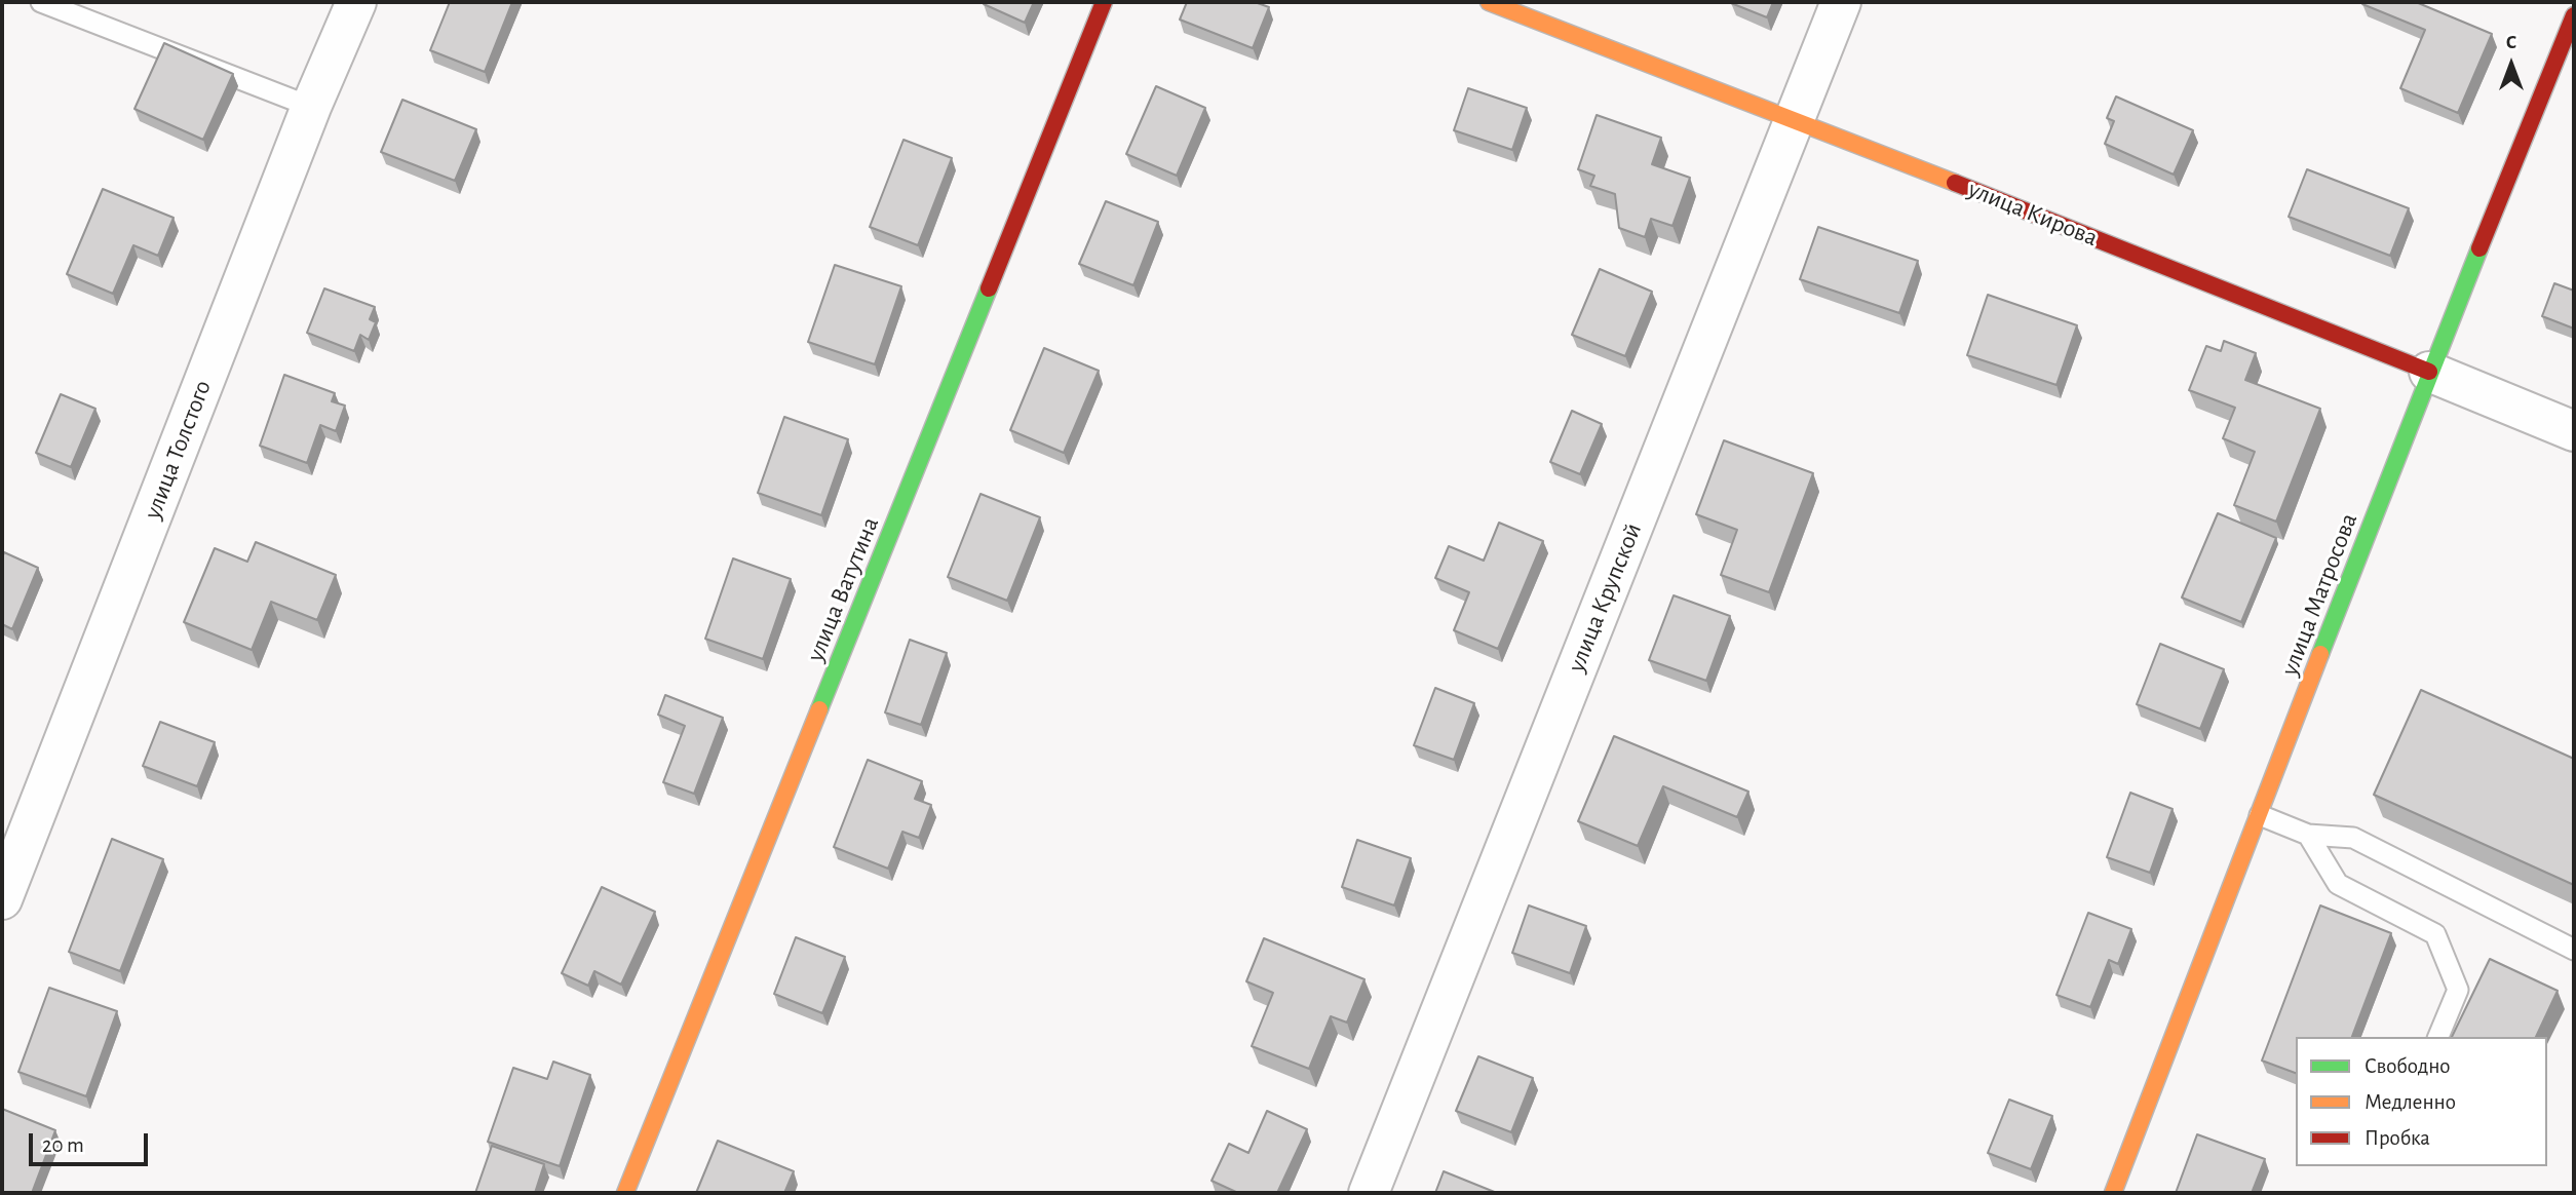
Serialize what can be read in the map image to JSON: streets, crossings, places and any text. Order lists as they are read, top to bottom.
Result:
{
  "streets": {
    "street": [
      "улица Кирова",
      "улица Толстого",
      "улица Ватутина",
      "улица Матросова",
      "улица Крупской"
    ]
  },
  "crossings": [
    ["улица Кирова", "улица Матросова"],
    ["улица Кирова", "улица Крупской"]
  ],
  "legend": ["Свободно", "Медленно", "Пробка"],
  "scale_bar": "20 m",
  "north": "top"
}
